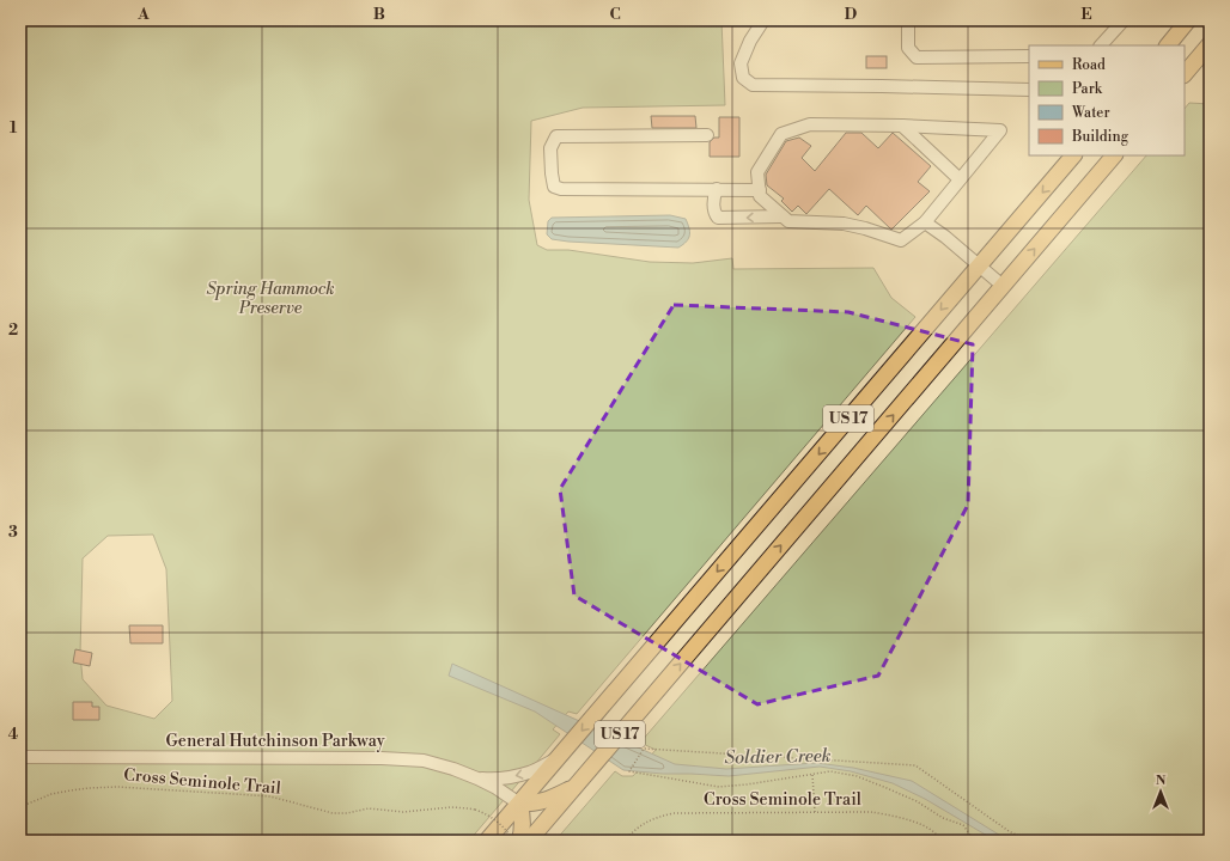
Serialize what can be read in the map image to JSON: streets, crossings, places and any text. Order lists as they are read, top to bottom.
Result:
{
  "streets": {
    "main road": ["US 17"],
    "street": ["General Hutchinson Parkway"],
    "path": ["Cross Seminole Trail"]
  },
  "crossings": [
    ["US 17", "General Hutchinson Parkway"]
  ],
  "water": ["Soldier Creek"],
  "parks": ["Spring Hammock Preserve"],
  "legend": [
    "Road",
    "Park",
    "Water",
    "Building"
  ],
  "north": "top",
  "grid": {
    "columns": [
      "A",
      "B",
      "C",
      "D",
      "E"
    ],
    "rows": [
      "1",
      "2",
      "3",
      "4"
    ]
  }
}
